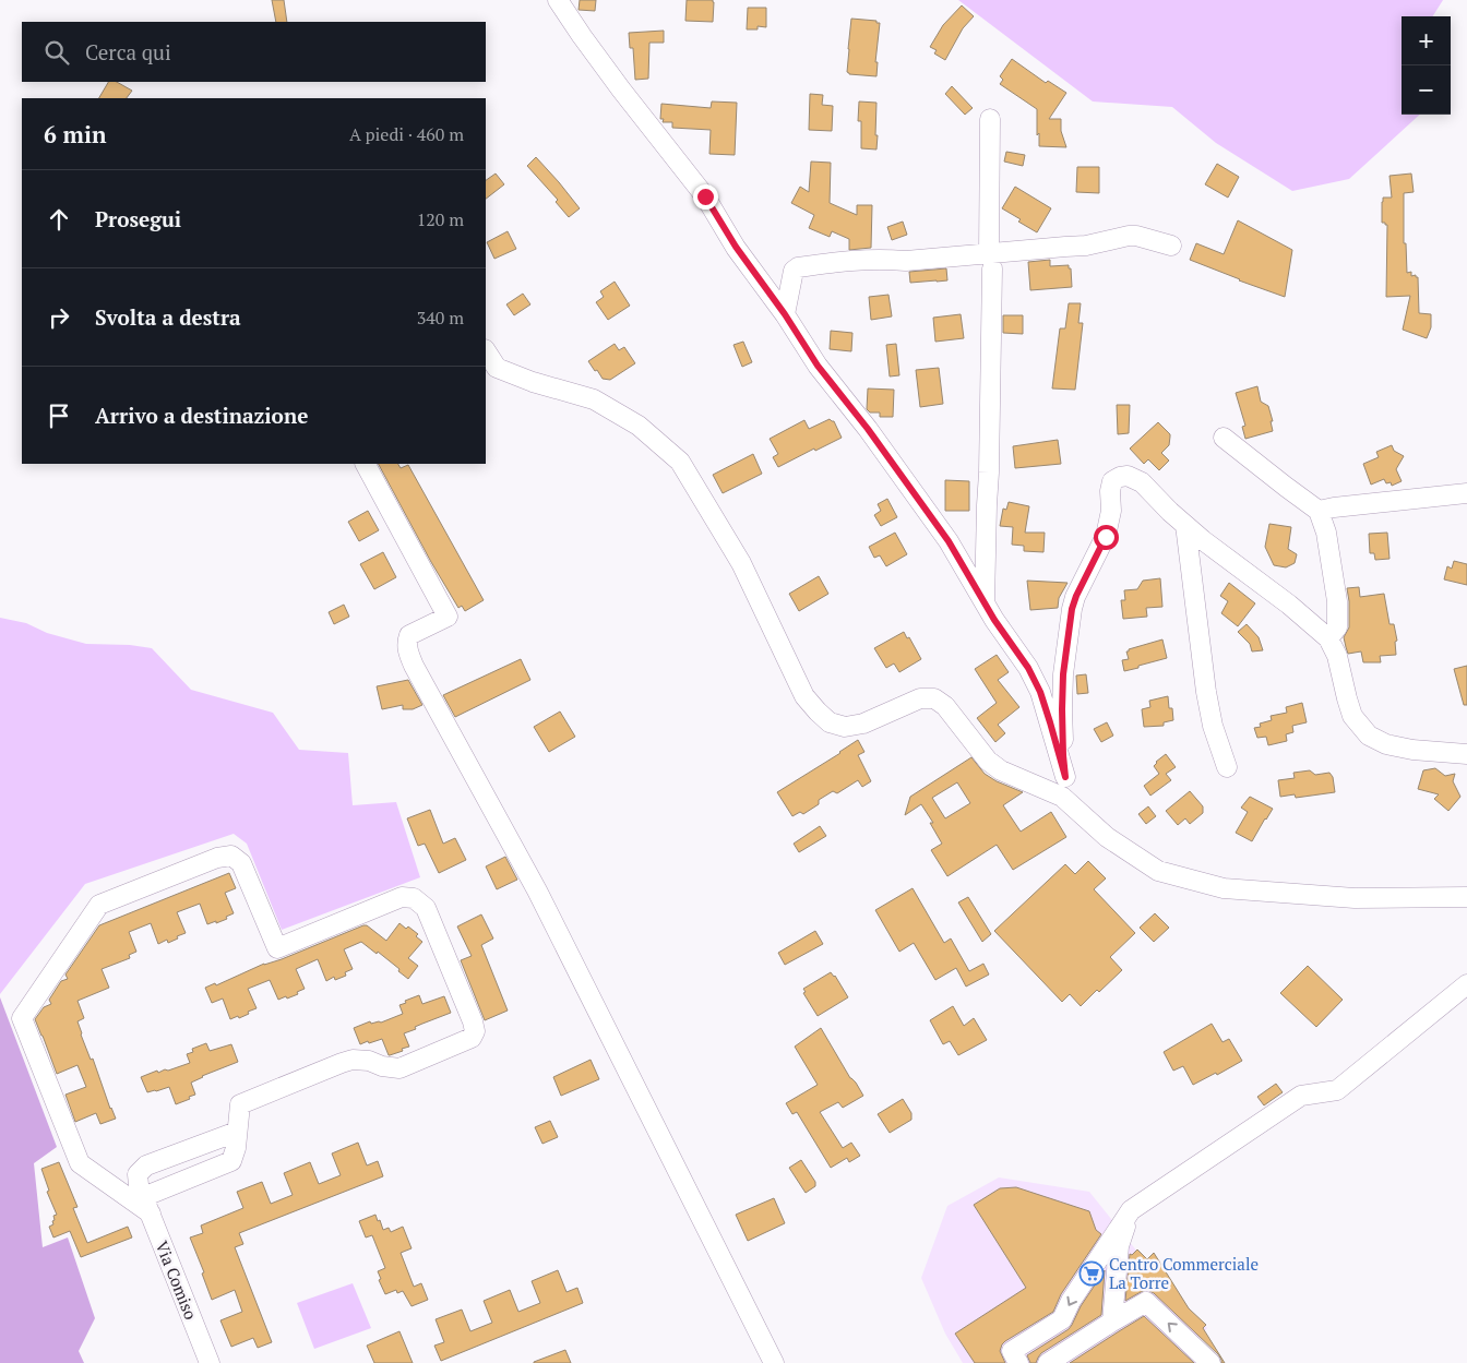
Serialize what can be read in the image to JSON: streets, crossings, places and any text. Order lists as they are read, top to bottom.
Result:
{
  "streets": {
    "street": ["Via Comiso"]
  },
  "places": {
    "supermarket": ["Centro Commerciale La Torre"]
  },
  "page": {
    "map_buttons": ["+", "−"],
    "search": "Cerca qui",
    "heading": ["6 min", "A piedi · 460 m"],
    "list": [
      ["Prosegui", "120 m"],
      ["Svolta a destra", "340 m"],
      "Arrivo a destinazione"
    ]
  }
}
